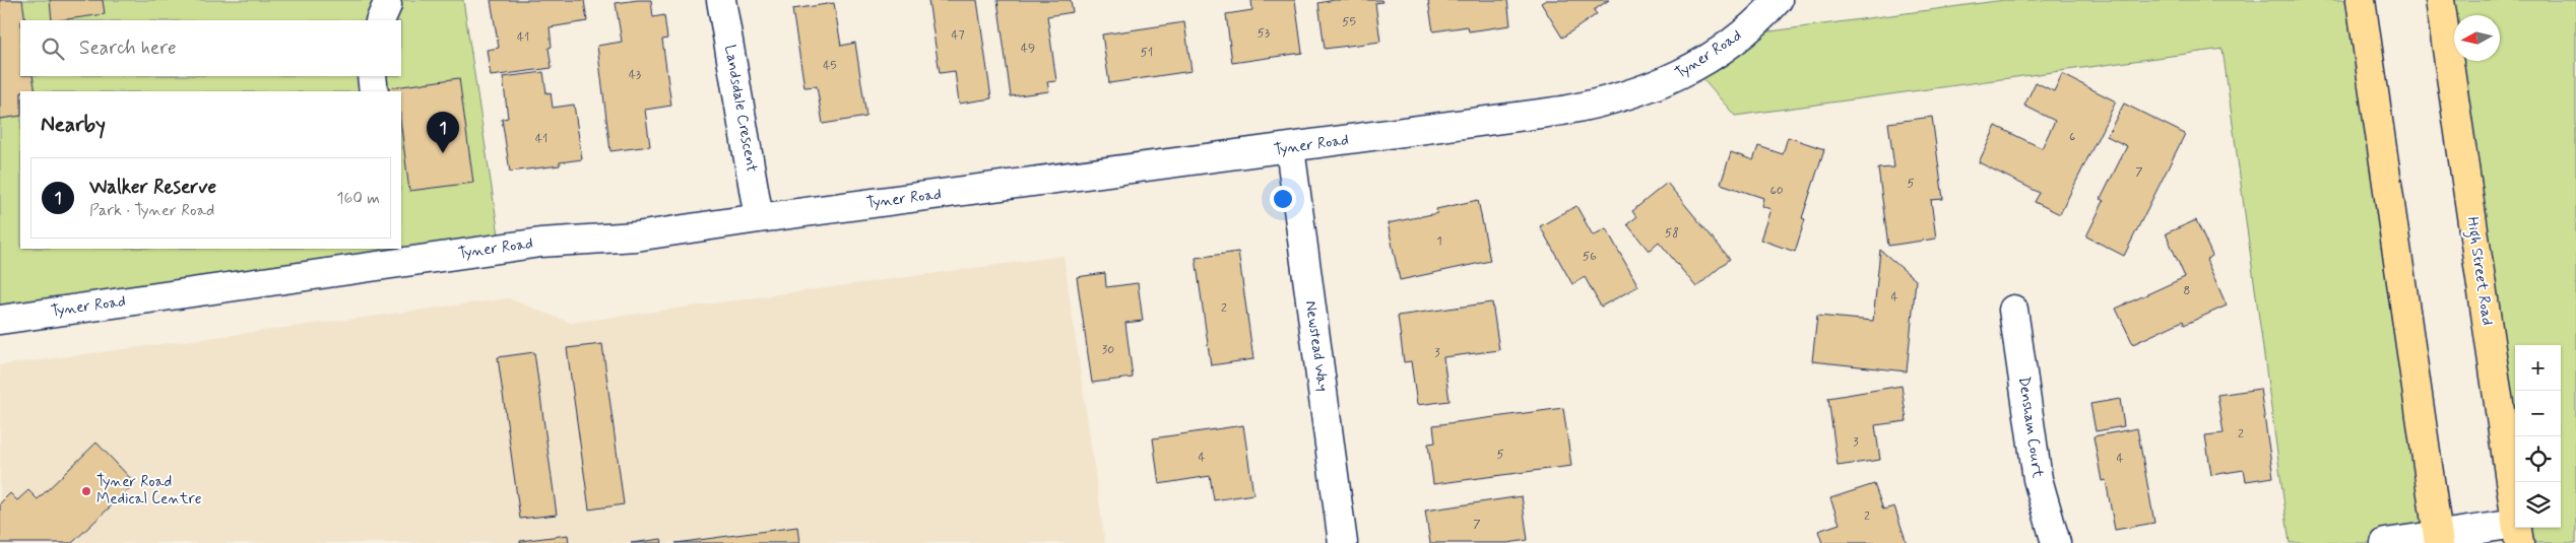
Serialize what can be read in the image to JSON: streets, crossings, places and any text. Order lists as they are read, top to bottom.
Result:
{
  "streets": {
    "main road": ["High Street Road"],
    "street": [
      "Tyner Road",
      "Landsdale Crescent",
      "Newstead Way",
      "Densham Court"
    ]
  },
  "crossings": [
    ["Tyner Road", "Landsdale Crescent"],
    ["Tyner Road", "Newstead Way"]
  ],
  "places": ["Tyner Road Medical Centre"],
  "house_numbers": [
    "55",
    "53",
    "47",
    "41",
    "49",
    "51",
    "45",
    "43",
    "6",
    "41",
    "7",
    "5",
    "60",
    "58",
    "1",
    "56",
    "8",
    "4",
    "2",
    "30",
    "3",
    "2",
    "3",
    "5",
    "4",
    "4",
    "2",
    "7"
  ],
  "north": "left",
  "page": {
    "search": "Search here",
    "heading": "Nearby",
    "pins": "1",
    "list": [
      {
        "mark": "1",
        "name": "Walker Reserve",
        "note": "Park · Tyner Road",
        "value": "160 m"
      }
    ],
    "map_buttons": ["+", "−"]
  }
}
